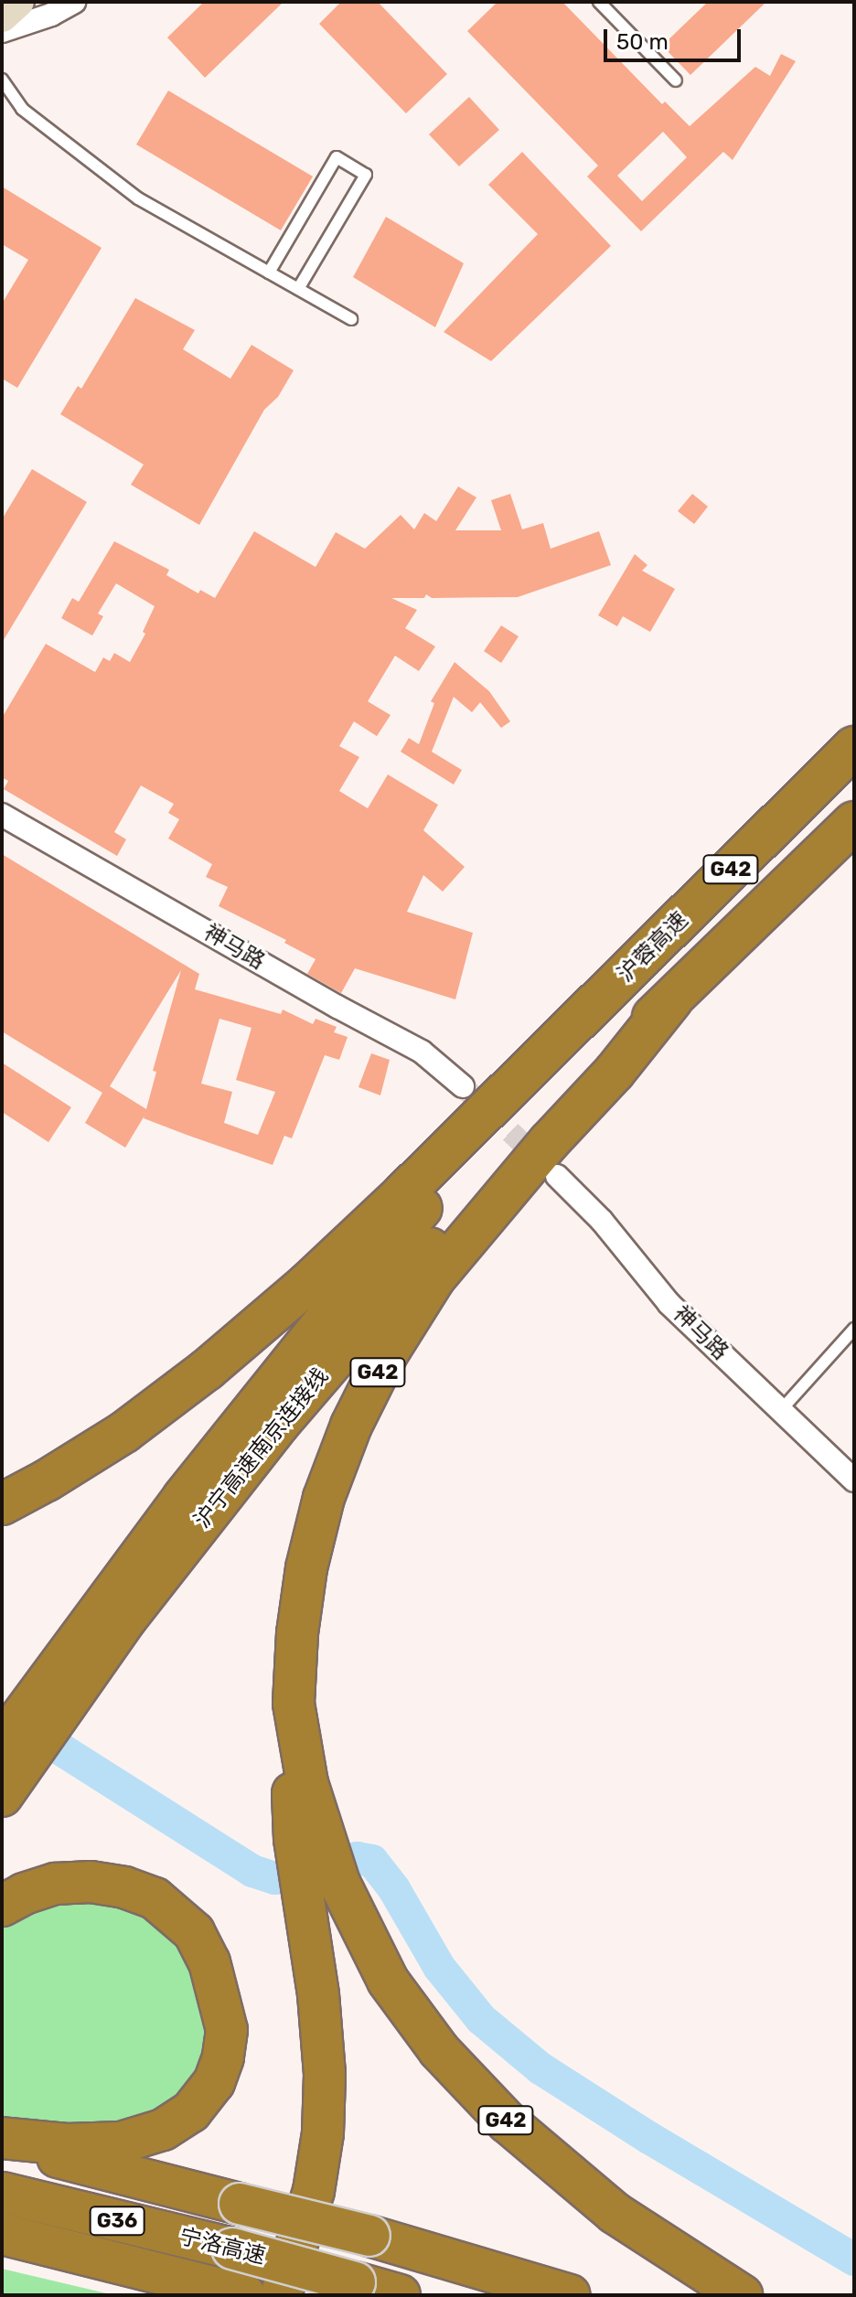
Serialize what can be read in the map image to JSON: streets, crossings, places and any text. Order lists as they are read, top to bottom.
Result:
{
  "streets": {
    "highway": [
      "G42",
      "沪蓉高速",
      "沪宁高速南京连接线",
      "G36",
      "宁洛高速"
    ],
    "street": ["神马路"]
  },
  "crossings": [
    ["G42", "沪蓉高速"],
    ["G42", "沪宁高速南京连接线"],
    ["沪蓉高速", "沪宁高速南京连接线"]
  ],
  "scale_bar": "50 m"
}
